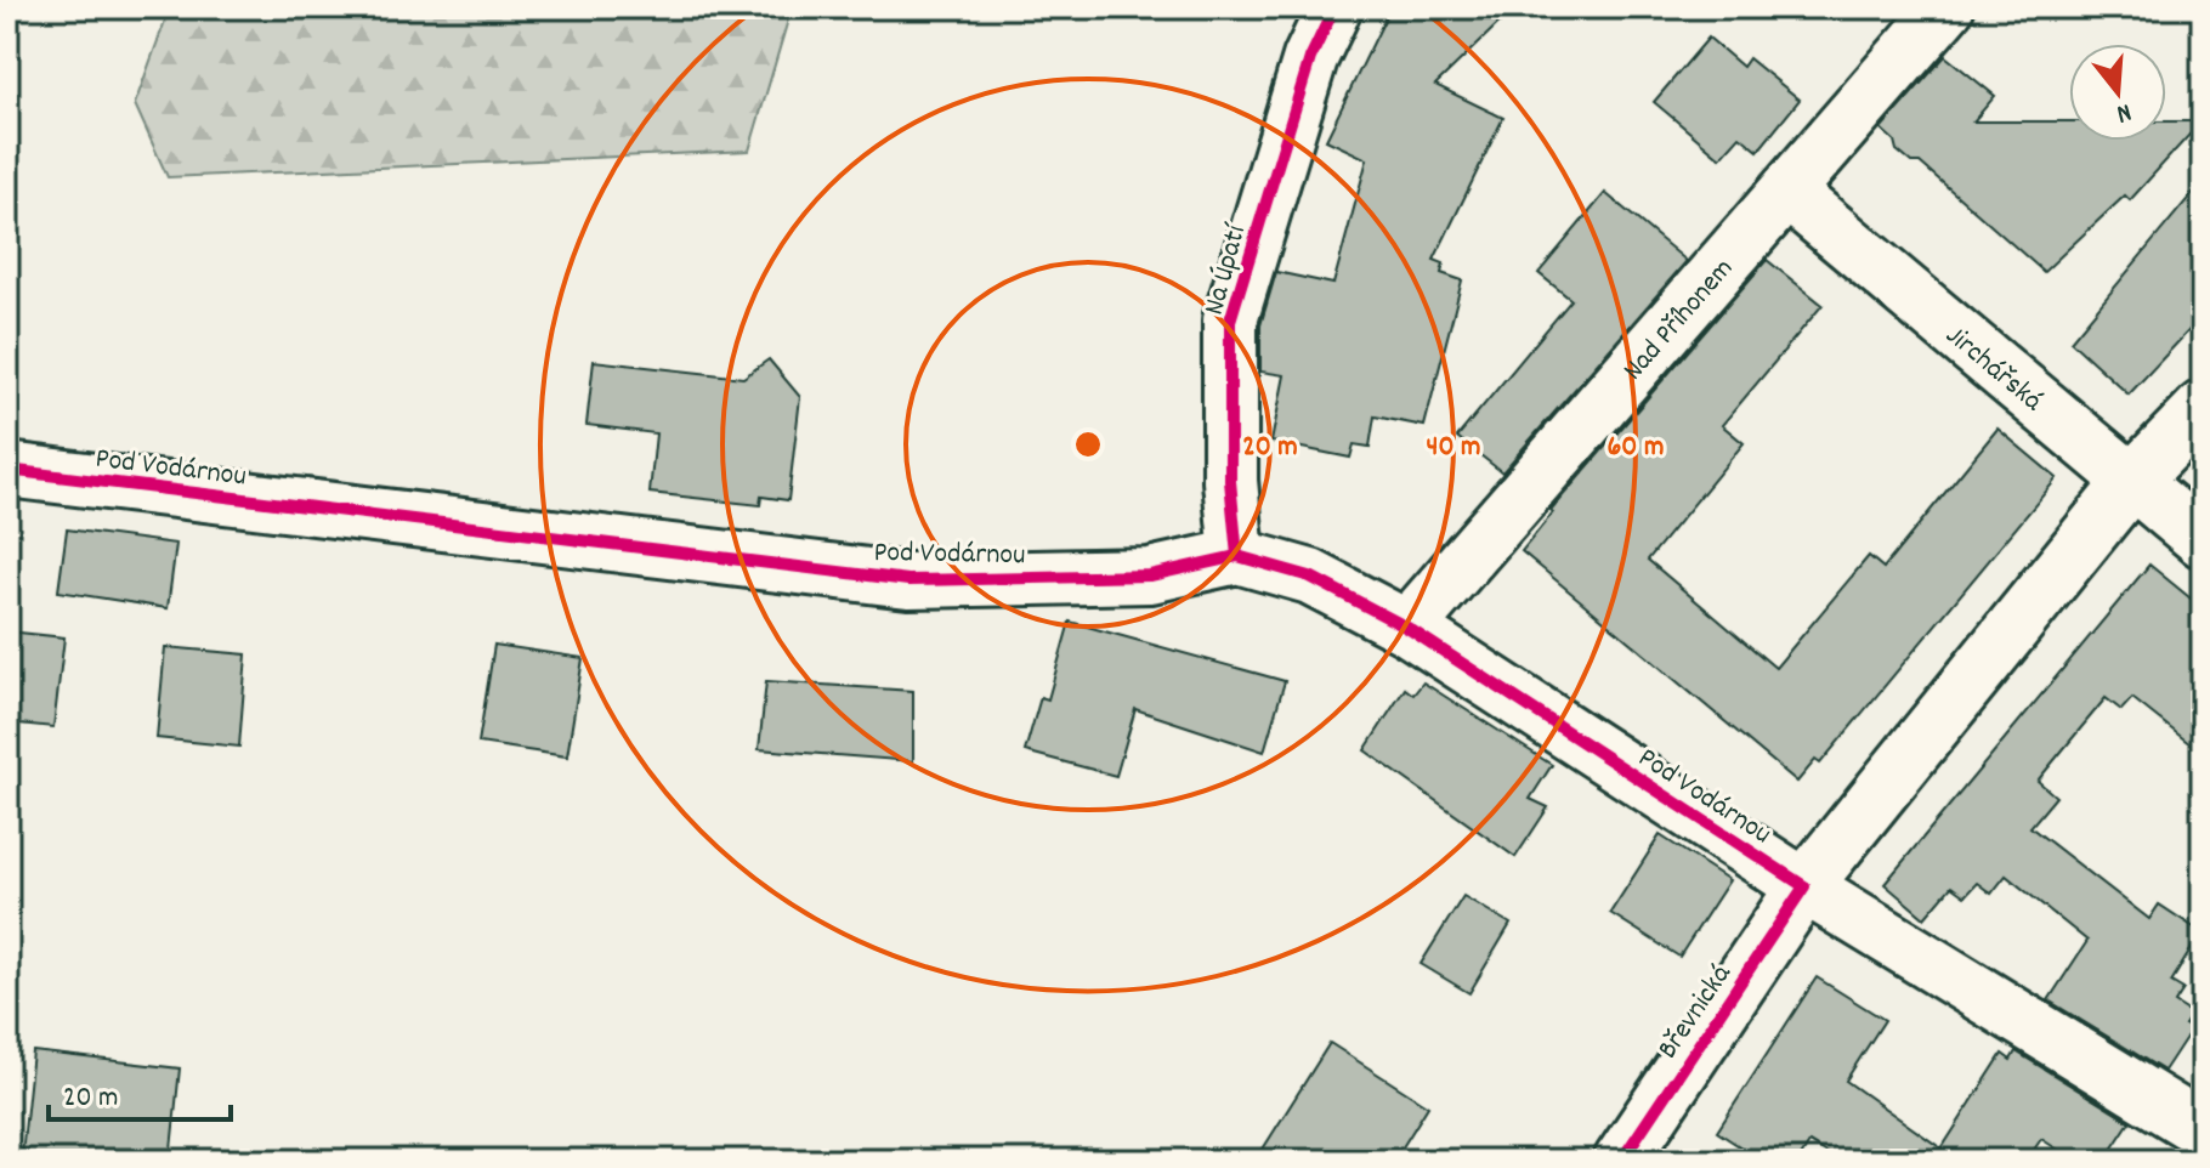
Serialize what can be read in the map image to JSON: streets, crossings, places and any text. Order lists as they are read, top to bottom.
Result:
{
  "streets": {
    "street": [
      "Na Úpatí",
      "Nad Příhonem",
      "Jirchářská",
      "Pod Vodárnou",
      "Břevnická"
    ]
  },
  "crossings": [
    ["Na Úpatí", "Pod Vodárnou"],
    ["Nad Příhonem", "Jirchářská"],
    ["Nad Příhonem", "Pod Vodárnou"],
    ["Jirchářská", "Břevnická"],
    ["Pod Vodárnou", "Břevnická"]
  ],
  "scale_bar": "20 m",
  "north": "bottom",
  "rings": ["20 m", "40 m", "60 m"]
}
